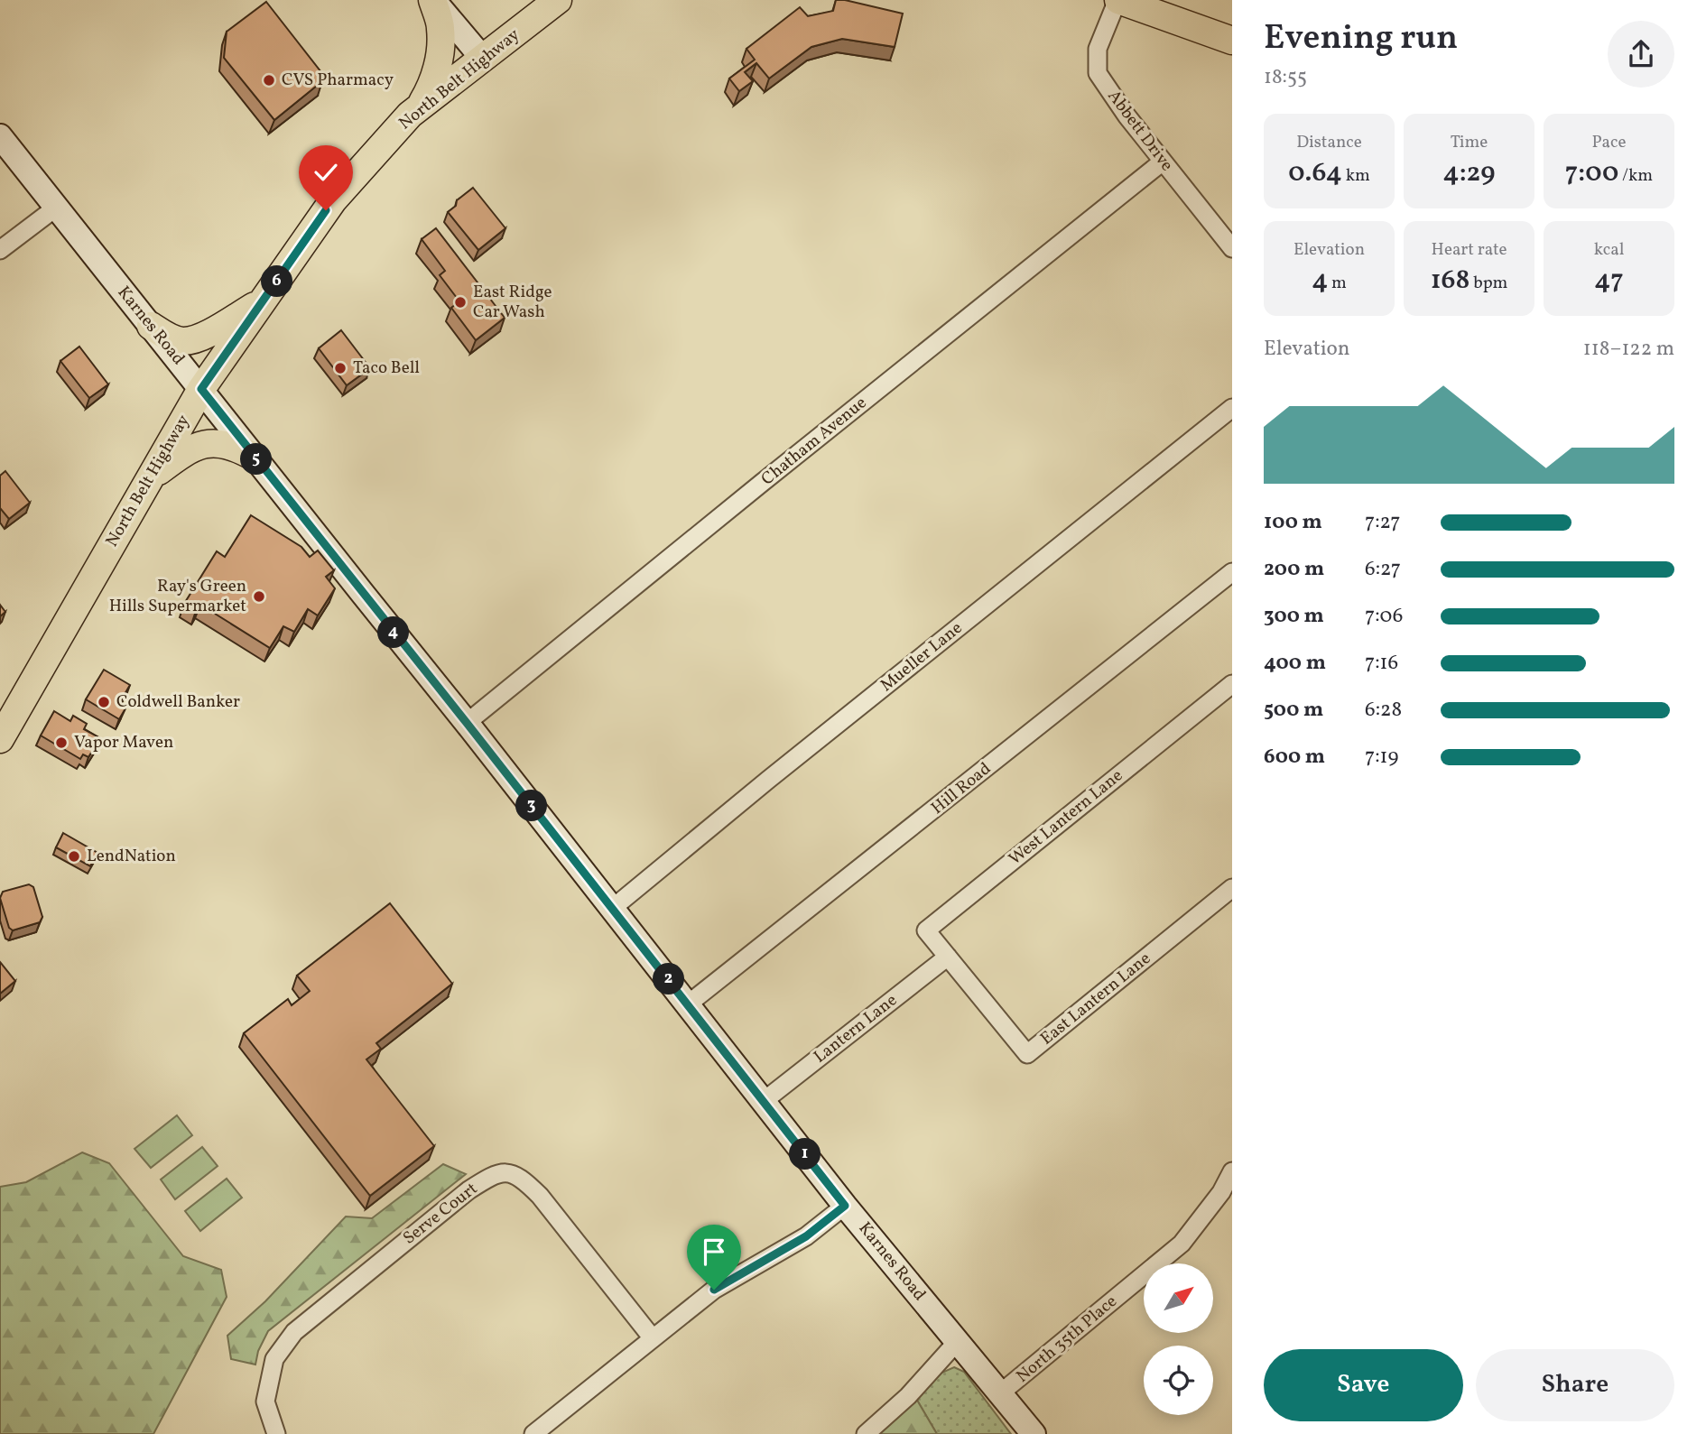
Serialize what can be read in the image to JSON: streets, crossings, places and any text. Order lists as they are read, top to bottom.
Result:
{
  "streets": {
    "main road": ["North Belt Highway"],
    "street": [
      "Abbett Drive",
      "Karnes Road",
      "Chatham Avenue",
      "Mueller Lane",
      "Hill Road",
      "West Lantern Lane",
      "East Lantern Lane",
      "Lantern Lane",
      "Serve Court",
      "North 35th Place"
    ]
  },
  "crossings": [
    ["North Belt Highway", "Karnes Road"],
    ["Abbett Drive", "Chatham Avenue"],
    ["Karnes Road", "Chatham Avenue"],
    ["Karnes Road", "Mueller Lane"],
    ["Karnes Road", "Hill Road"],
    ["Karnes Road", "Lantern Lane"],
    ["Karnes Road", "North 35th Place"],
    ["West Lantern Lane", "East Lantern Lane"],
    ["West Lantern Lane", "Lantern Lane"],
    ["East Lantern Lane", "Lantern Lane"]
  ],
  "places": [
    "CVS Pharmacy",
    "East Ridge Car Wash",
    "Taco Bell",
    "Ray's Green Hills Supermarket",
    "Coldwell Banker",
    "Vapor Maven",
    "LendNation"
  ],
  "north": "top right",
  "page": {
    "heading": ["Evening run", "18:55"],
    "stats": [
      ["Distance", "0.64 km"],
      ["Time", "4:29"],
      ["Pace", "7:00 /km"],
      ["Elevation", "4 m"],
      ["Heart rate", "168 bpm"],
      ["kcal", "47"]
    ],
    "pins": [
      "6",
      "5",
      "4",
      "3",
      "2",
      "1"
    ],
    "chart": ["Elevation", "118–122 m"],
    "list": [
      {
        "name": "100 m",
        "note": "7:27"
      },
      {
        "name": "200 m",
        "note": "6:27"
      },
      {
        "name": "300 m",
        "note": "7:06"
      },
      {
        "name": "400 m",
        "note": "7:16"
      },
      {
        "name": "500 m",
        "note": "6:28"
      },
      {
        "name": "600 m",
        "note": "7:19"
      }
    ],
    "buttons": ["Save", "Share"]
  }
}
